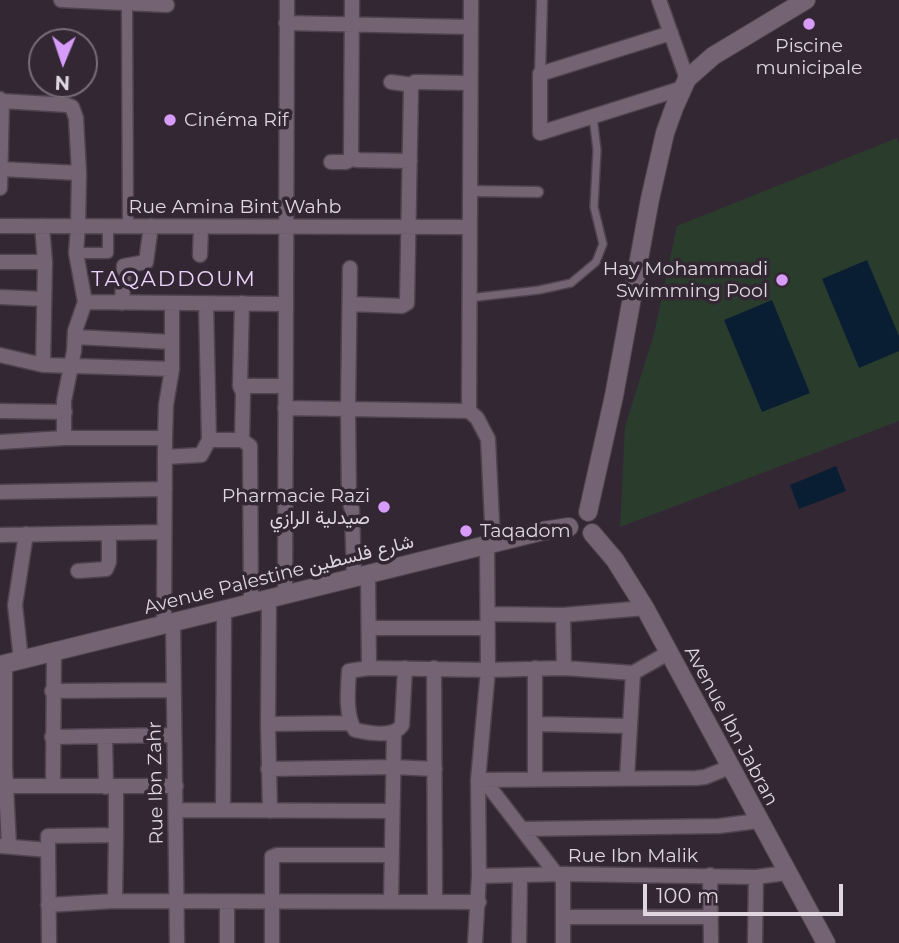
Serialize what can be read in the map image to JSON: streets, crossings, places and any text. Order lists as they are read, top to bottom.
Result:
{
  "streets": {
    "street": [
      "Rue Amina Bint Wahb",
      "Avenue Palestine شارع فلسطين",
      "Avenue Ibn Jabran",
      "Rue Ibn Zahr",
      "Rue Ibn Malik"
    ]
  },
  "crossings": [
    ["Avenue Palestine شارع فلسطين", "Avenue Ibn Jabran"],
    ["Avenue Palestine شارع فلسطين", "Rue Ibn Zahr"],
    ["Avenue Ibn Jabran", "Rue Ibn Malik"]
  ],
  "districts": ["TAQADDOUM"],
  "places": [
    "Piscine municipale",
    "Cinéma Rif",
    "Hay Mohammadi Swimming Pool",
    "Pharmacie Razi صيدلية الرازي",
    "Taqadom"
  ],
  "scale_bar": "100 m",
  "north": "bottom"
}
